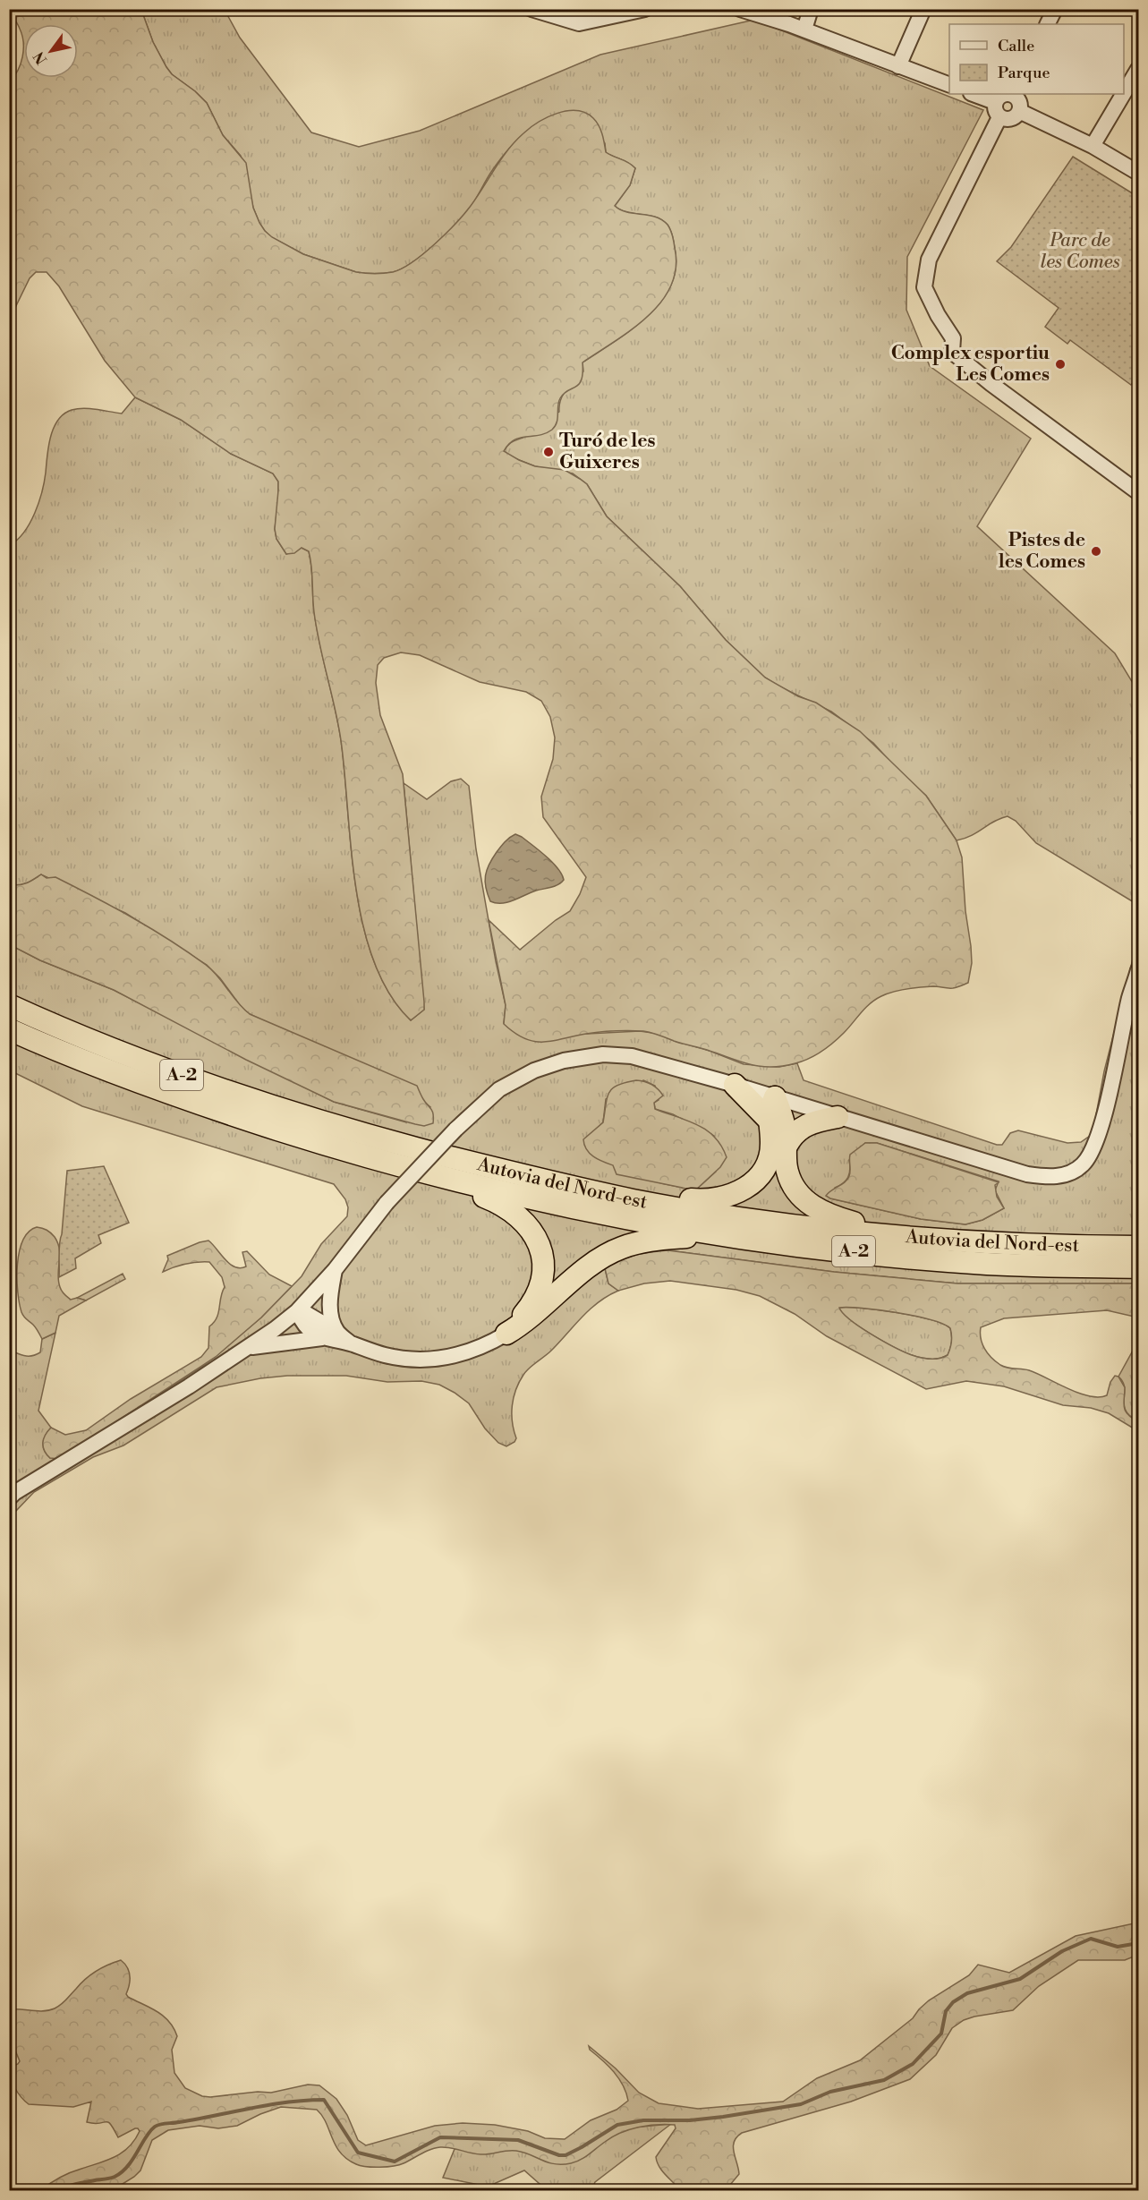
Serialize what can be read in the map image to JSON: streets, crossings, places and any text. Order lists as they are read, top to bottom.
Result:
{
  "streets": {
    "highway": ["A-2", "Autovia del Nord-est"]
  },
  "parks": ["Parc de les Comes"],
  "places": ["Complex esportiu Les Comes", "Turó de les Guixeres", "Pistes de les Comes"],
  "legend": ["Calle", "Parque"],
  "north": "bottom left"
}
